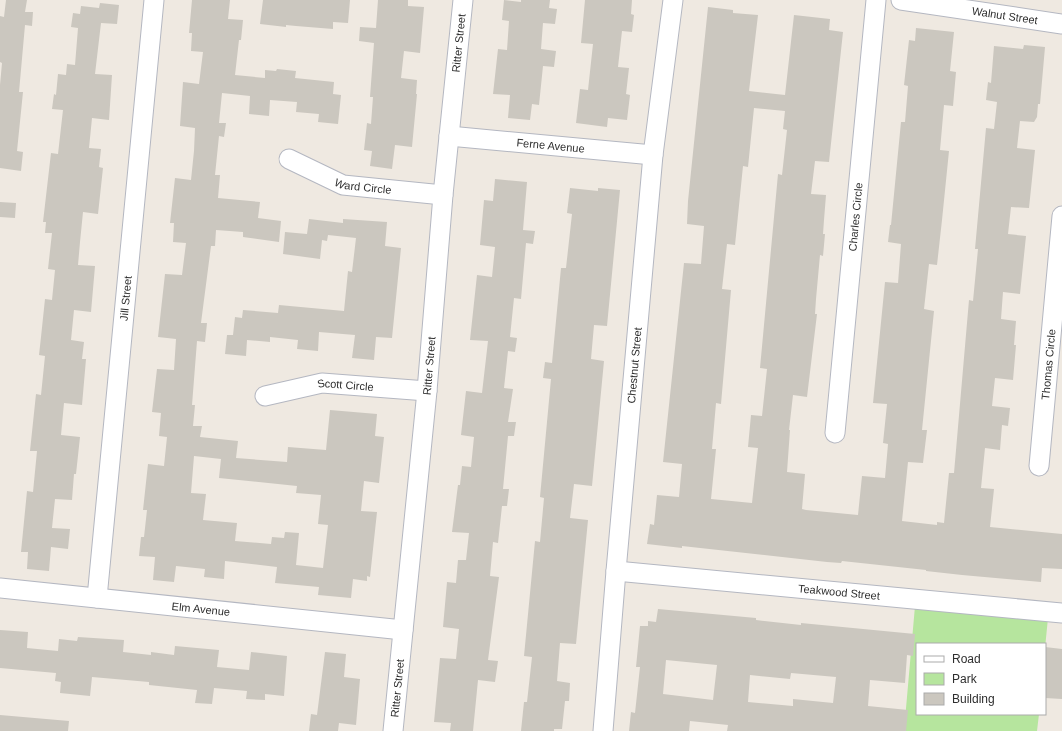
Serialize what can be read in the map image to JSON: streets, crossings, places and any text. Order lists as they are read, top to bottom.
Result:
{
  "streets": {
    "street": [
      "Walnut Street",
      "Ritter Street",
      "Ferne Avenue",
      "Ward Circle",
      "Charles Circle",
      "Jill Street",
      "Chestnut Street",
      "Thomas Circle",
      "Scott Circle",
      "Teakwood Street",
      "Elm Avenue"
    ]
  },
  "crossings": [
    ["Ritter Street", "Ferne Avenue"],
    ["Ritter Street", "Ward Circle"],
    ["Ritter Street", "Scott Circle"],
    ["Ritter Street", "Elm Avenue"],
    ["Ferne Avenue", "Chestnut Street"],
    ["Jill Street", "Elm Avenue"],
    ["Chestnut Street", "Teakwood Street"]
  ],
  "legend": ["Road", "Park", "Building"]
}
